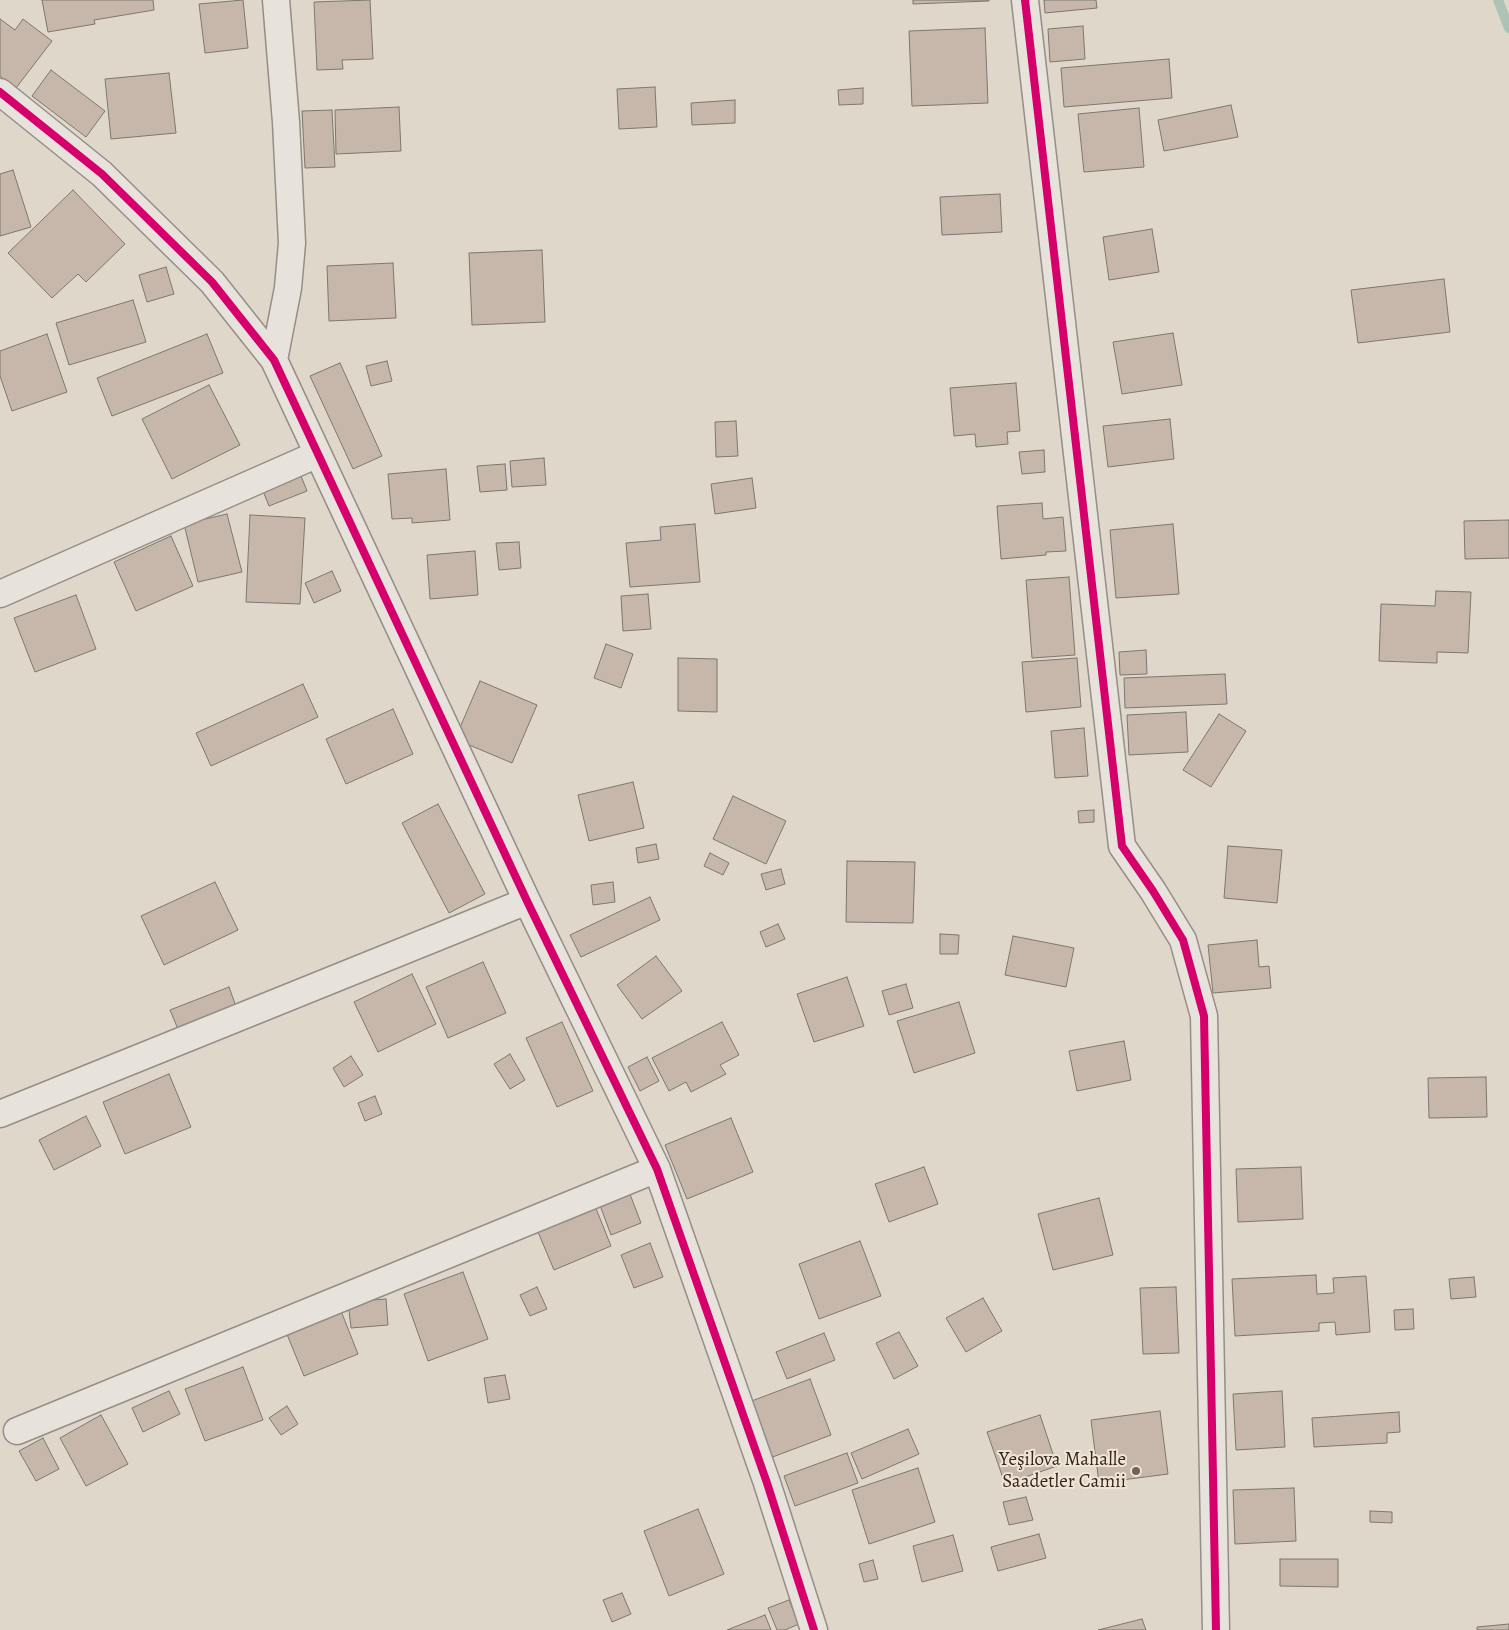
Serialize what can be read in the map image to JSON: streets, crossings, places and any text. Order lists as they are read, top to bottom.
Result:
{
  "places": ["Yeşilova Mahalle Saadetler Camii"]
}
